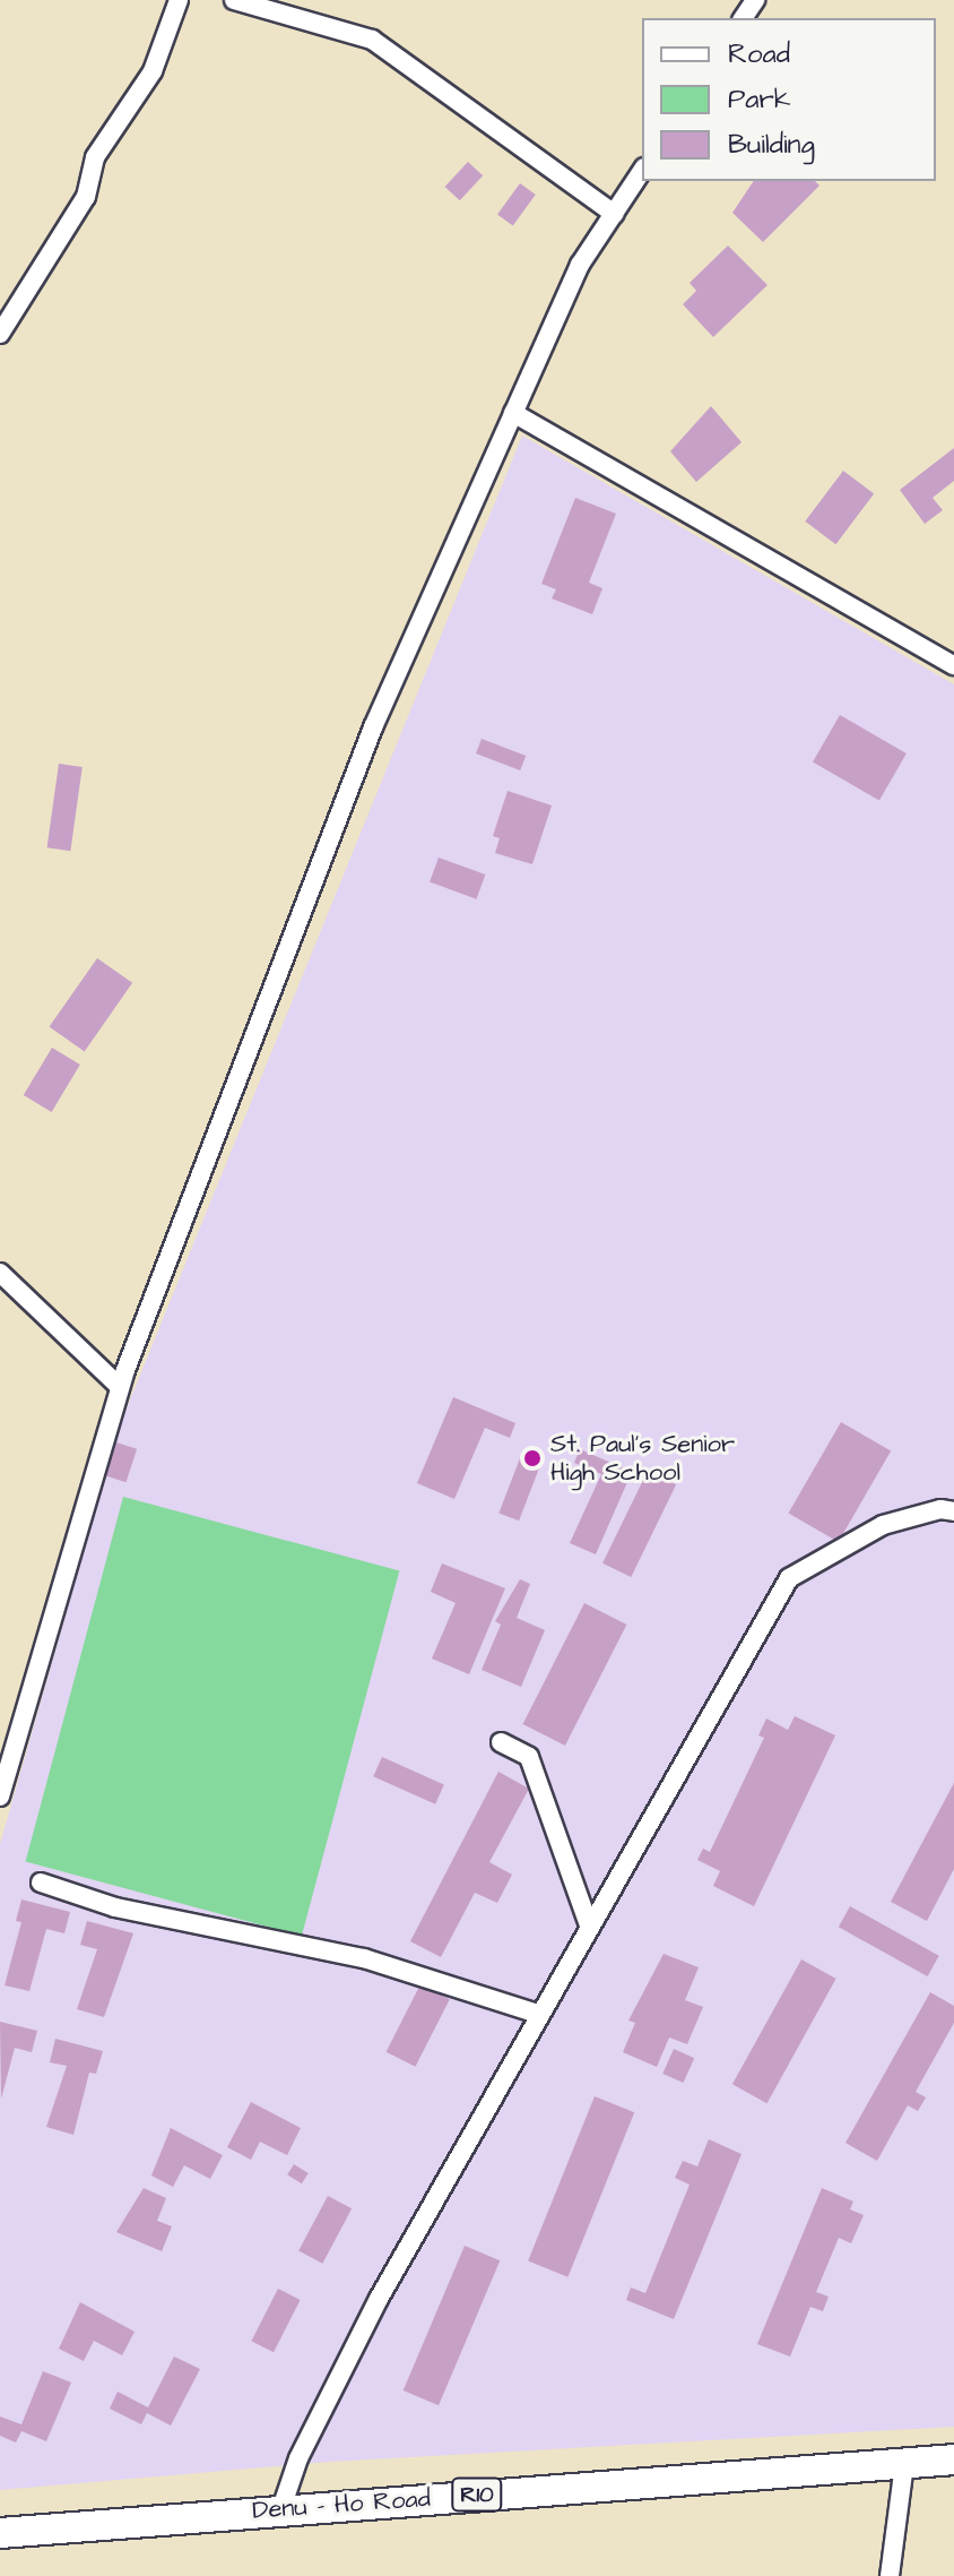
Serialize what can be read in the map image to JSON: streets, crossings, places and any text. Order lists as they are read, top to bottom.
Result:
{
  "streets": {
    "main road": ["R10", "Denu - Ho Road"]
  },
  "places": ["St. Paul's Senior High School"],
  "legend": ["Road", "Park", "Building"]
}
